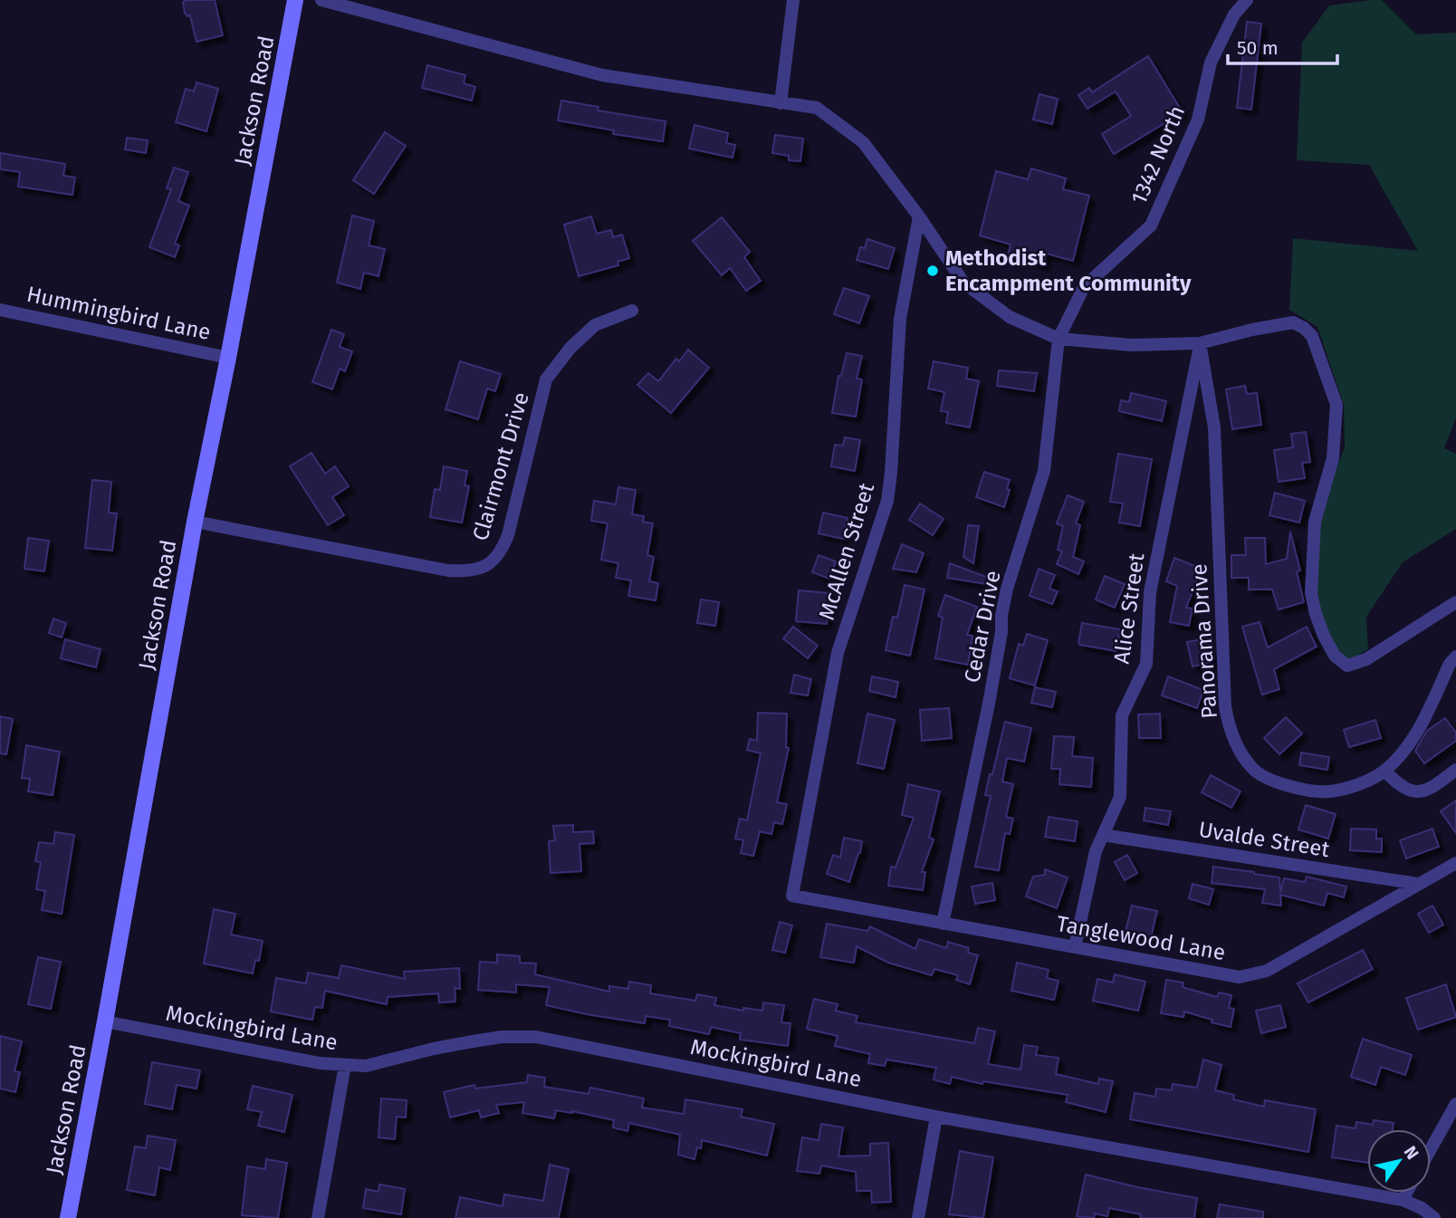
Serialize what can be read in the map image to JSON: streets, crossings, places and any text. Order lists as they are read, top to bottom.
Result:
{
  "streets": {
    "street": [
      "Jackson Road",
      "1342 North",
      "Hummingbird Lane",
      "Clairmont Drive",
      "McAllen Street",
      "Alice Street",
      "Cedar Drive",
      "Panorama Drive",
      "Uvalde Street",
      "Tanglewood Lane",
      "Mockingbird Lane"
    ]
  },
  "crossings": [
    ["Jackson Road", "Hummingbird Lane"],
    ["Jackson Road", "Clairmont Drive"],
    ["Jackson Road", "Mockingbird Lane"],
    ["1342 North", "Cedar Drive"],
    ["McAllen Street", "Tanglewood Lane"],
    ["Alice Street", "Panorama Drive"],
    ["Alice Street", "Uvalde Street"],
    ["Alice Street", "Tanglewood Lane"],
    ["Cedar Drive", "Tanglewood Lane"],
    ["Uvalde Street", "Tanglewood Lane"]
  ],
  "places": ["Methodist Encampment Community"],
  "scale_bar": "50 m",
  "north": "top right"
}
